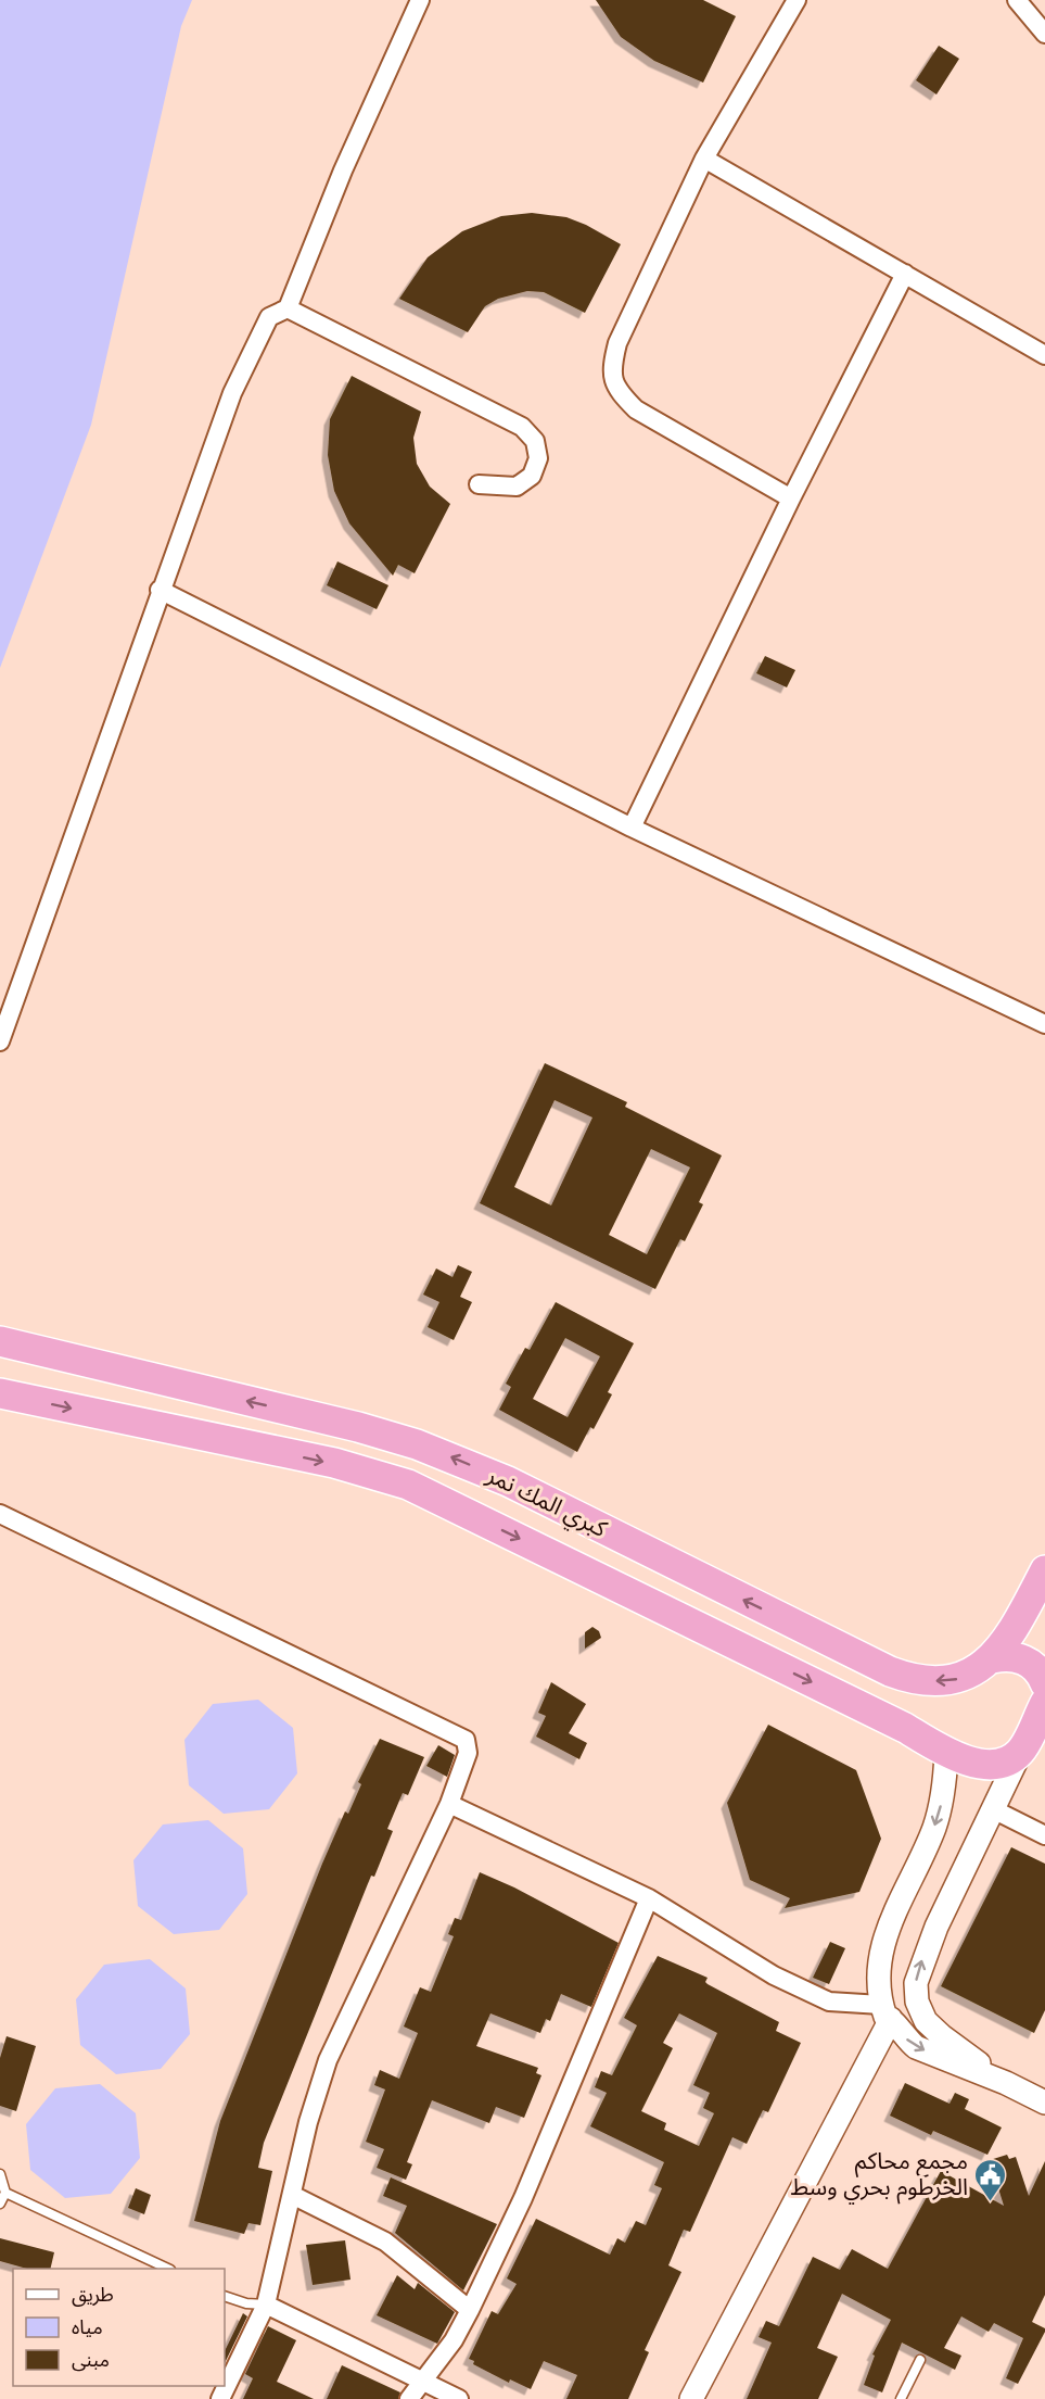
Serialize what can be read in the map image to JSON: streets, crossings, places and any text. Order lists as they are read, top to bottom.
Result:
{
  "streets": {
    "highway": ["كبري المك نمر"]
  },
  "places": {
    "public building": ["مجمع محاكم الخرطوم بحري وسط"]
  },
  "legend": ["طريق", "مياه", "مبنى"]
}
